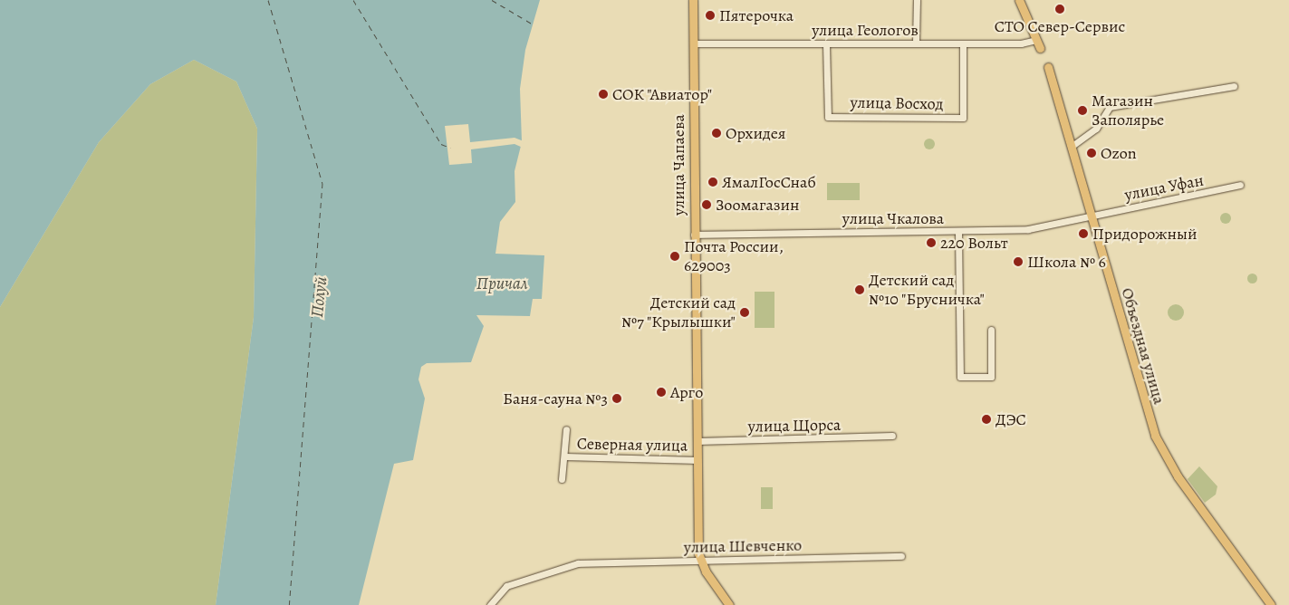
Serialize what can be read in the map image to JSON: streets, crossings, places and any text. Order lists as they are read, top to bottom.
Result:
{
  "streets": {
    "main road": ["улица Чапаева", "Объездная улица"],
    "street": [
      "улица Геологов",
      "улица Восход",
      "улица Уфан",
      "улица Чкалова",
      "улица Щорса",
      "Северная улица",
      "улица Шевченко"
    ]
  },
  "crossings": [
    ["улица Геологов", "улица Восход"],
    ["улица Геологов", "улица Чапаева"],
    ["улица Чапаева", "улица Чкалова"],
    ["улица Чапаева", "улица Щорса"],
    ["улица Чапаева", "Северная улица"],
    ["улица Чапаева", "улица Шевченко"],
    ["улица Уфан", "улица Чкалова"],
    ["улица Уфан", "Объездная улица"],
    ["улица Чкалова", "Объездная улица"]
  ],
  "water": ["Причал", "Полуй"],
  "places": [
    "СТО Север-Сервис",
    "Пятерочка",
    "СОК \"Авиатор\"",
    "Магазин Заполярье",
    "Орхидея",
    "Ozon",
    "ЯмалГосСнаб",
    "Зоомагазин",
    "Придорожный",
    "220 Вольт",
    "Почта России, 629003",
    "Школа № 6",
    "Детский сад №10 \"Брусничка\"",
    "Детский сад №7 \"Крылышки\"",
    "Арго",
    "Баня-сауна №3",
    "ДЭС"
  ]
}
